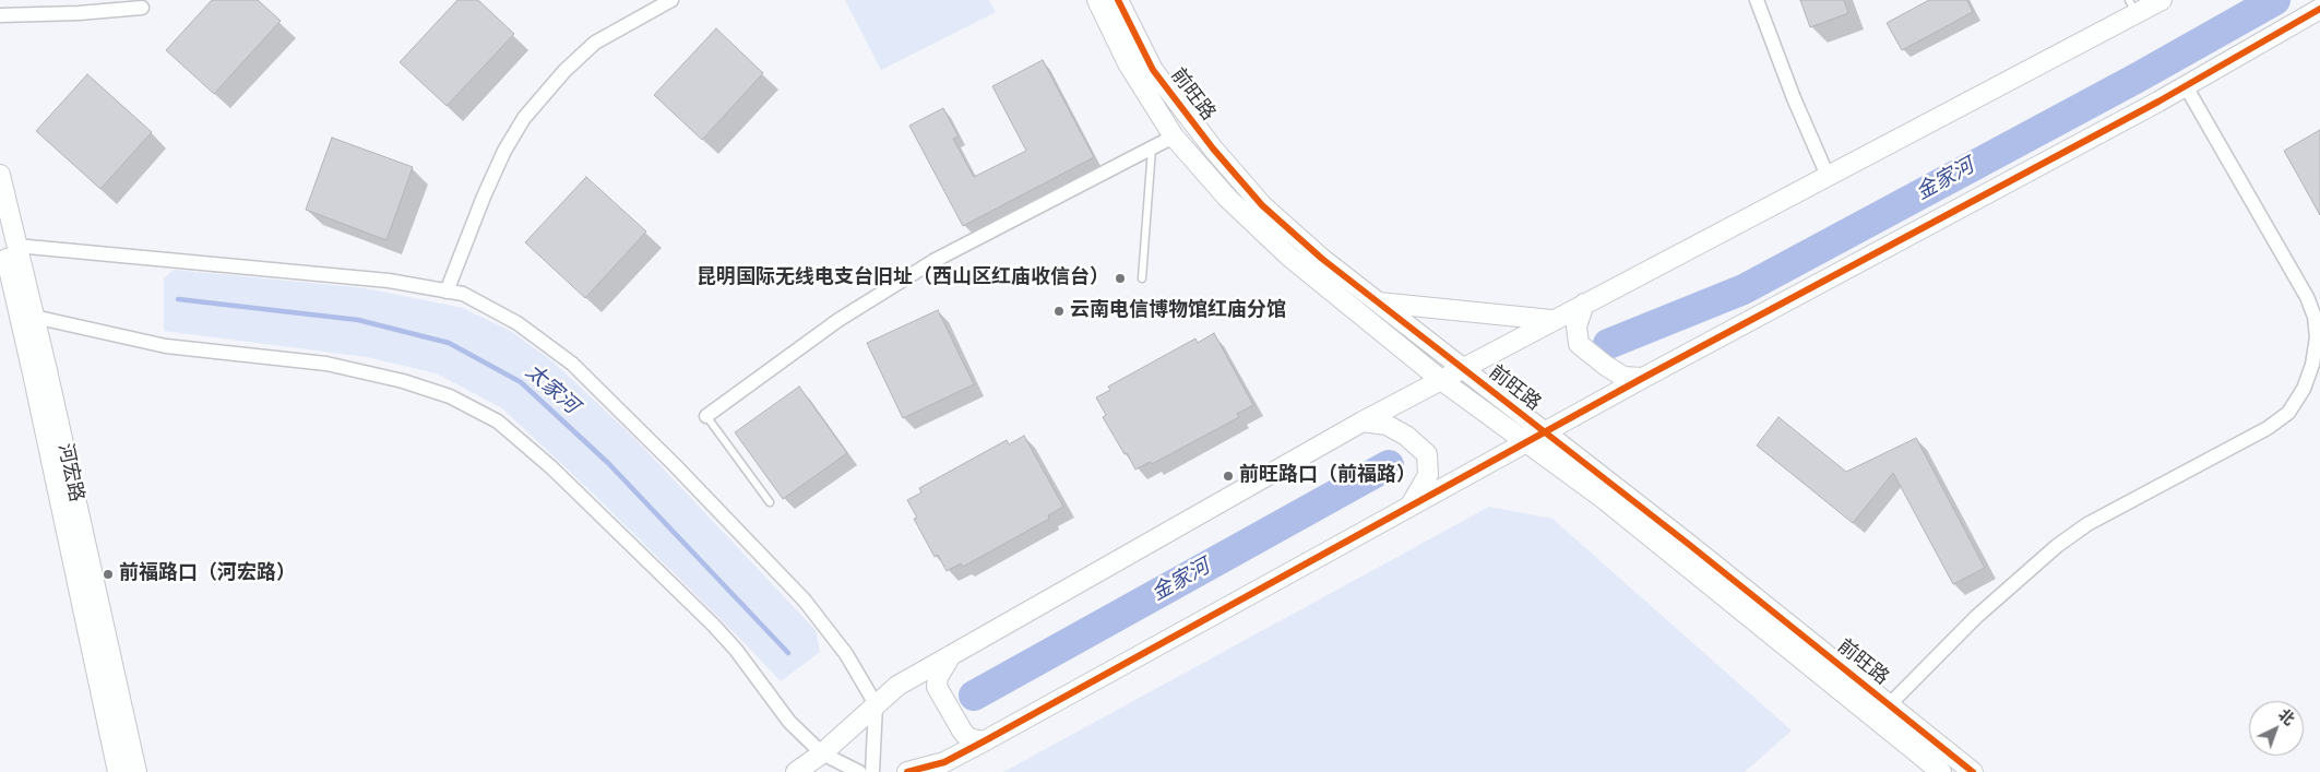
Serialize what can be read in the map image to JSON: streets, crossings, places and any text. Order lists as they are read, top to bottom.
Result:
{
  "streets": {
    "street": ["前旺路", "河宏路"]
  },
  "water": ["金家河", "太家河"],
  "places": [
    "昆明国际无线电支台旧址（西山区红庙收信台）",
    "云南电信博物馆红庙分馆",
    "前旺路口（前福路）",
    "前福路口（河宏路）"
  ],
  "north": "top right"
}
